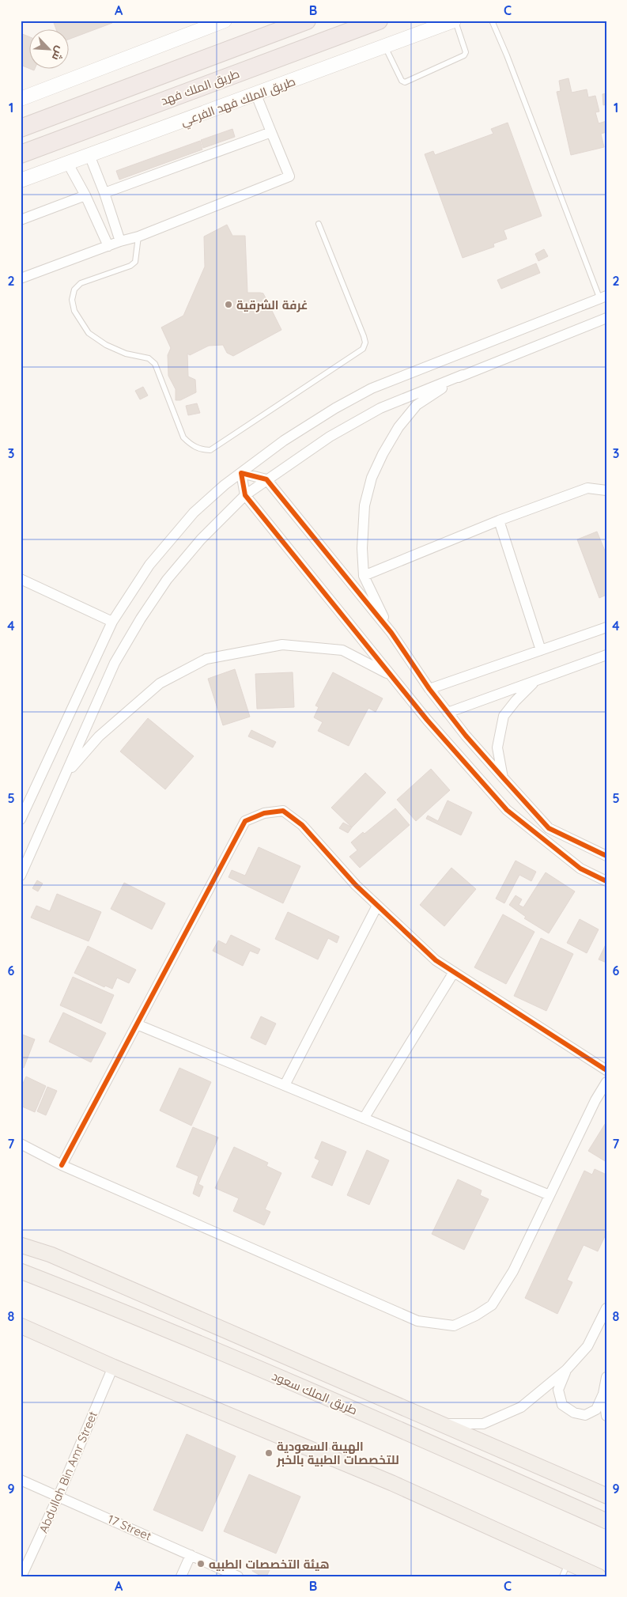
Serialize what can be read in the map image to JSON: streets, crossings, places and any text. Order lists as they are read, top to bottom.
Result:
{
  "streets": {
    "highway": ["طريق الملك فهد"],
    "main road": ["طريق الملك فهد الفرعي", "طريق الملك سعود"],
    "street": ["Abdullah Bin Amr Street", "17 Street"]
  },
  "crossings": [
    ["Abdullah Bin Amr Street", "17 Street"]
  ],
  "places": ["غرفة الشرقية", "الهيىة السعودية للتخصصات الطبية بالخبر", "هيئة التخصصات الطبيه"],
  "north": "bottom right",
  "grid": {
    "columns": ["A", "B", "C"],
    "rows": [
      "1",
      "2",
      "3",
      "4",
      "5",
      "6",
      "7",
      "8",
      "9"
    ]
  }
}
